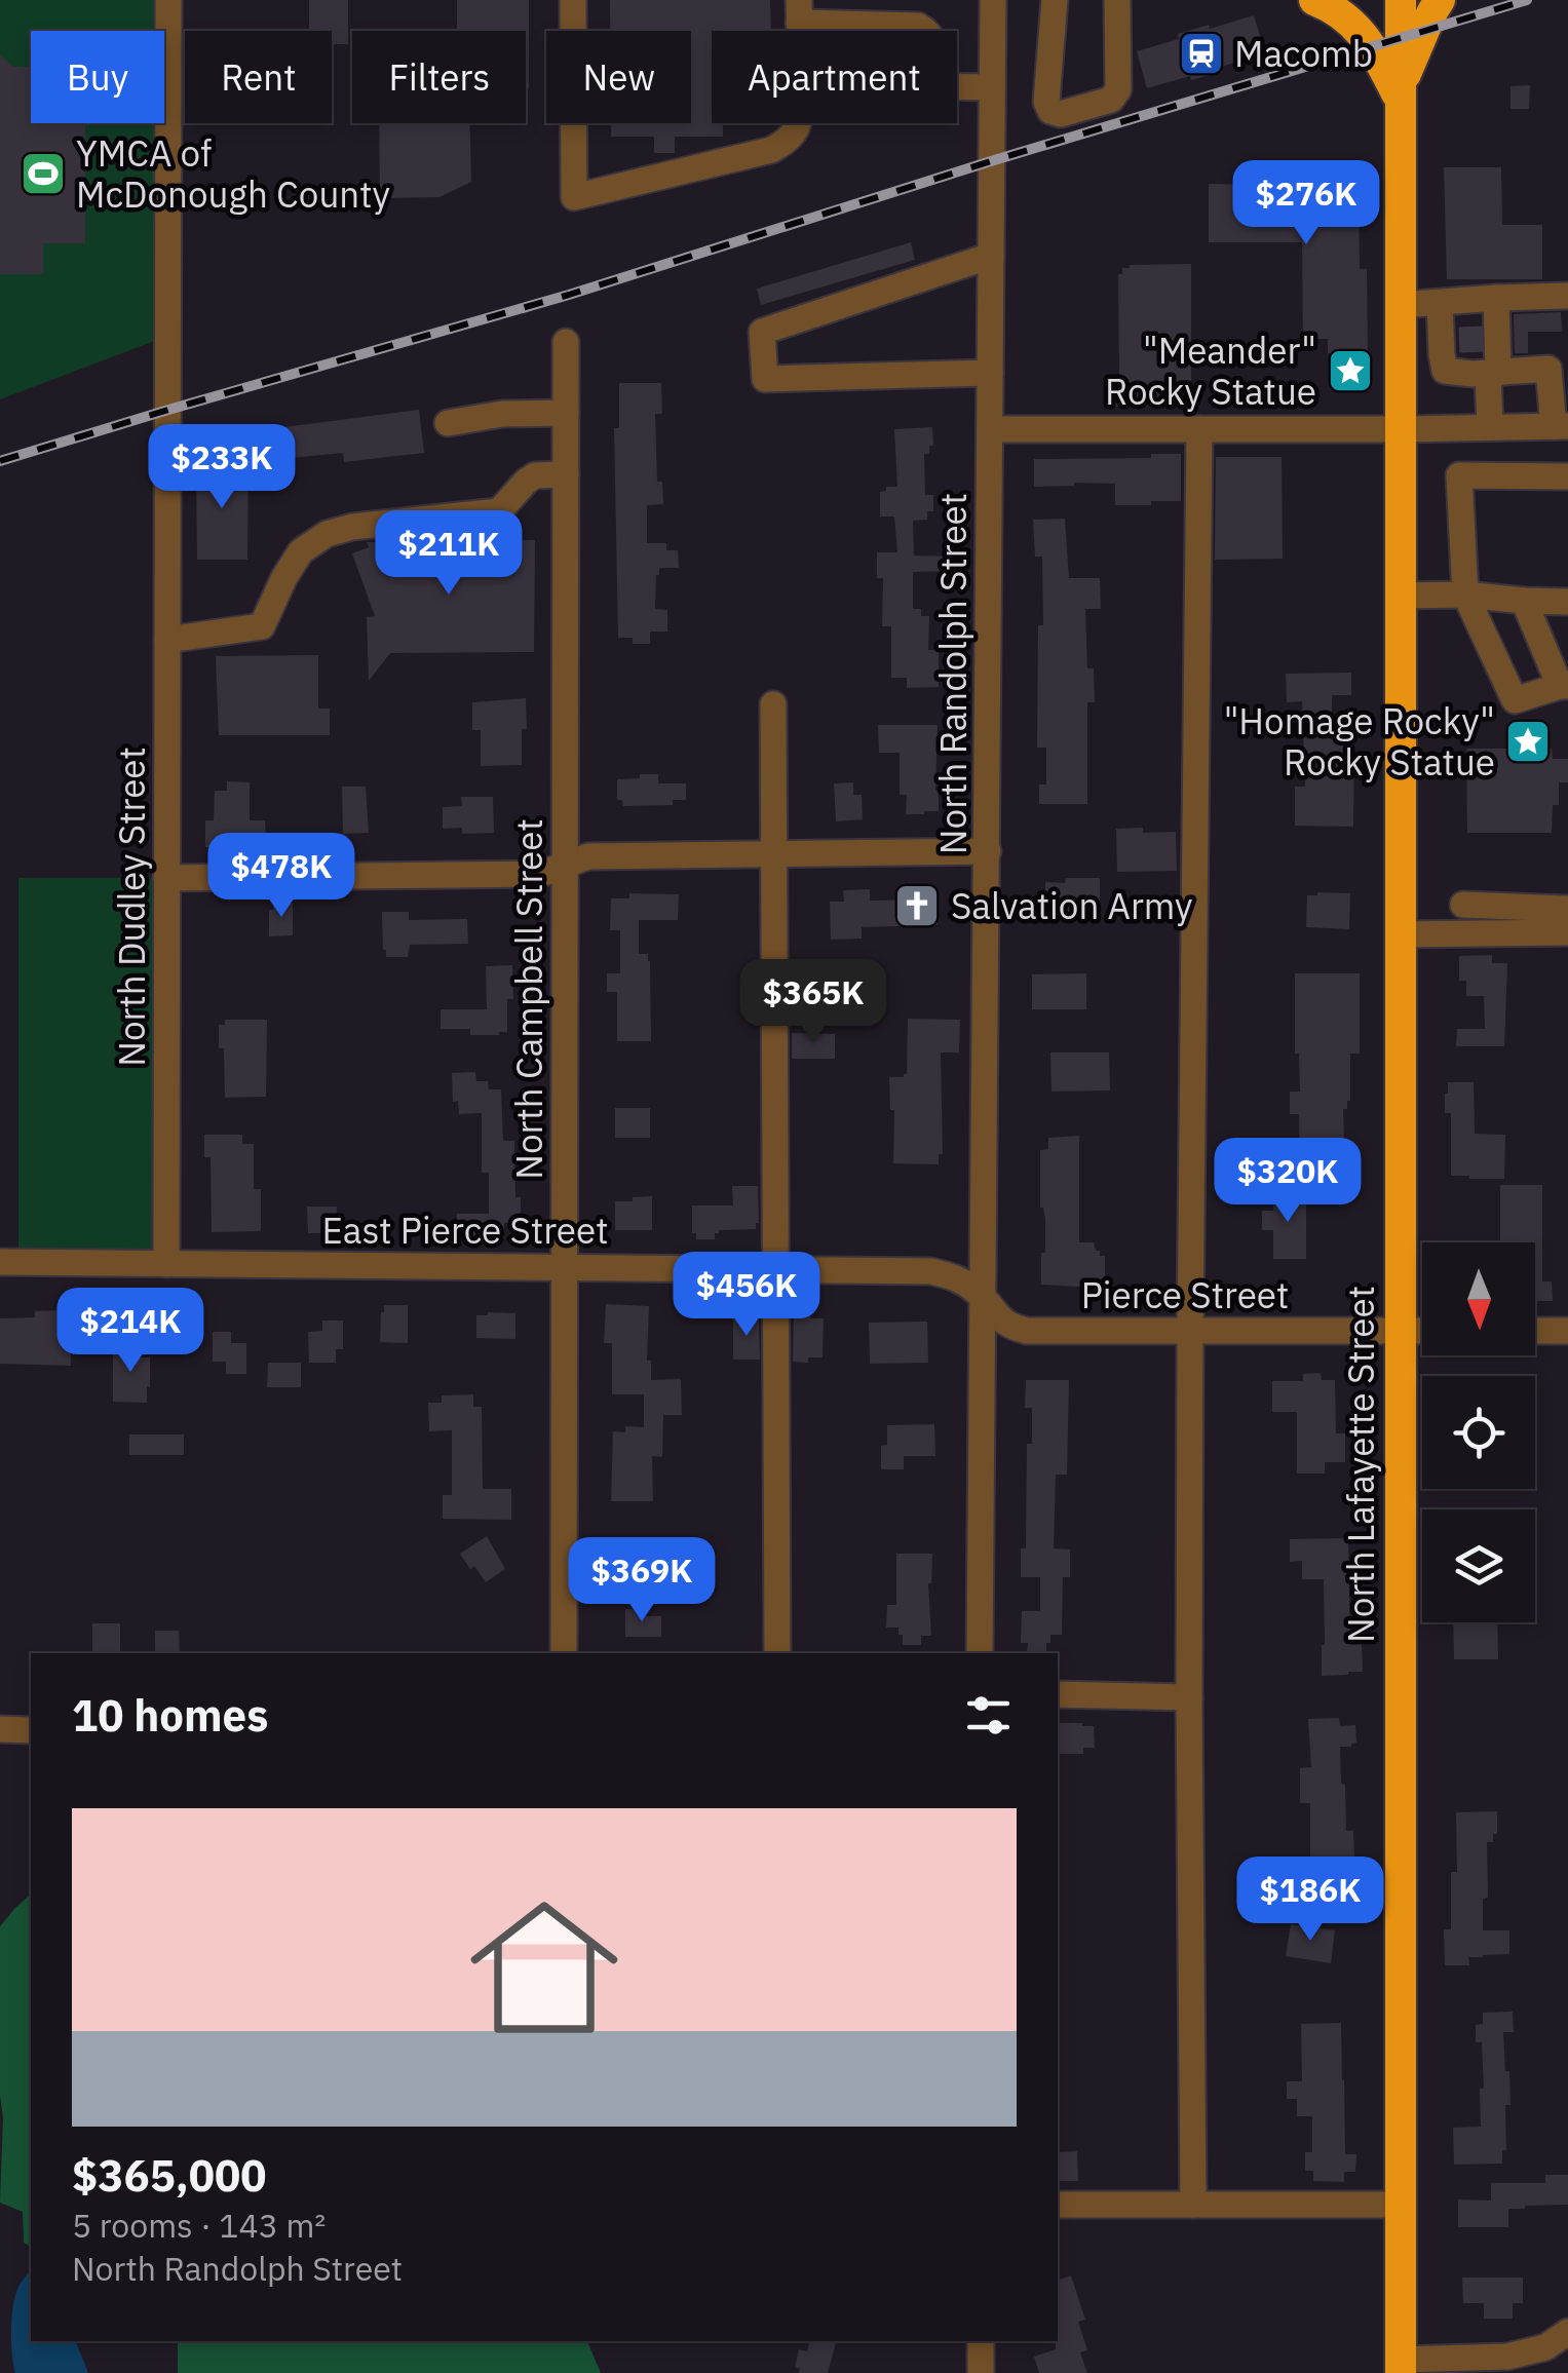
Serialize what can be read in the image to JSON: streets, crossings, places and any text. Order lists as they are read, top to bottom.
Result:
{
  "streets": {
    "highway": ["North Lafayette Street"],
    "street": [
      "North Randolph Street",
      "North Dudley Street",
      "North Campbell Street",
      "East Pierce Street",
      "Pierce Street"
    ]
  },
  "crossings": [
    ["North Randolph Street", "East Pierce Street"],
    ["North Randolph Street", "Pierce Street"],
    ["North Dudley Street", "East Pierce Street"],
    ["North Campbell Street", "East Pierce Street"],
    ["East Pierce Street", "Pierce Street"],
    ["Pierce Street", "North Lafayette Street"]
  ],
  "places": {
    "station": ["Macomb"],
    "sports": ["YMCA of McDonough County"],
    "place": ["\"Meander\" Rocky Statue", "\"Homage Rocky\" Rocky Statue"],
    "church": ["Salvation Army"]
  },
  "north": "bottom",
  "page": {
    "chip": [
      "Buy",
      "Rent",
      "Filters",
      "New",
      "Apartment"
    ],
    "price": [
      "$276K",
      "$233K",
      "$211K",
      "$478K",
      "$365K",
      "$320K",
      "$456K",
      "$214K",
      "$369K",
      "$186K"
    ],
    "heading": "10 homes",
    "list": [
      {
        "name": "$365,000",
        "note": "5 rooms · 143 m² · North Randolph Street"
      }
    ]
  }
}
